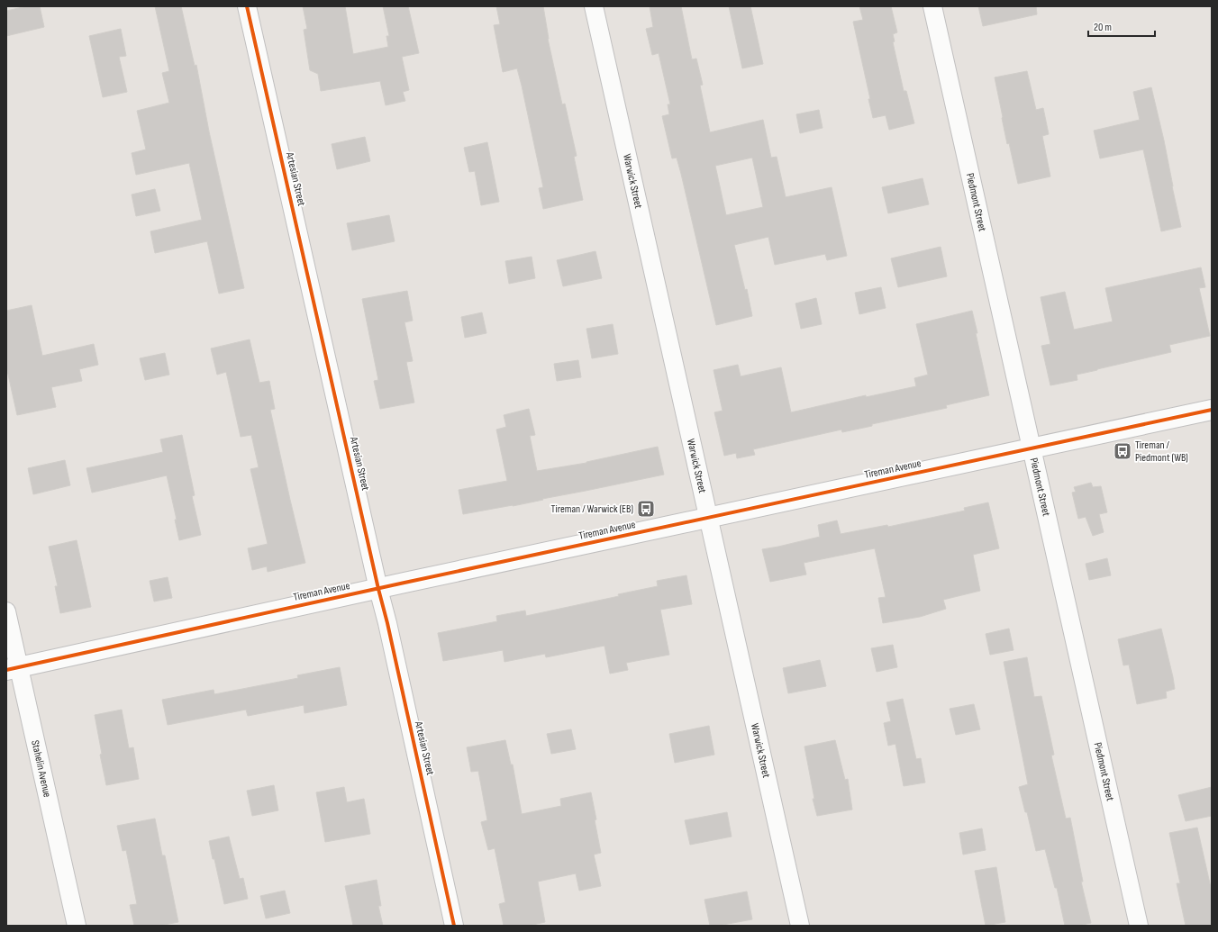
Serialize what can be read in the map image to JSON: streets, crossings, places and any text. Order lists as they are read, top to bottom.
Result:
{
  "streets": {
    "street": [
      "Artesian Street",
      "Warwick Street",
      "Piedmont Street",
      "Tireman Avenue",
      "Stahelin Avenue"
    ]
  },
  "crossings": [
    ["Artesian Street", "Tireman Avenue"],
    ["Warwick Street", "Tireman Avenue"],
    ["Piedmont Street", "Tireman Avenue"],
    ["Tireman Avenue", "Stahelin Avenue"]
  ],
  "places": {
    "bus stop": ["Tireman / Piedmont (WB)", "Tireman / Warwick (EB)"]
  },
  "scale_bar": "20 m"
}
